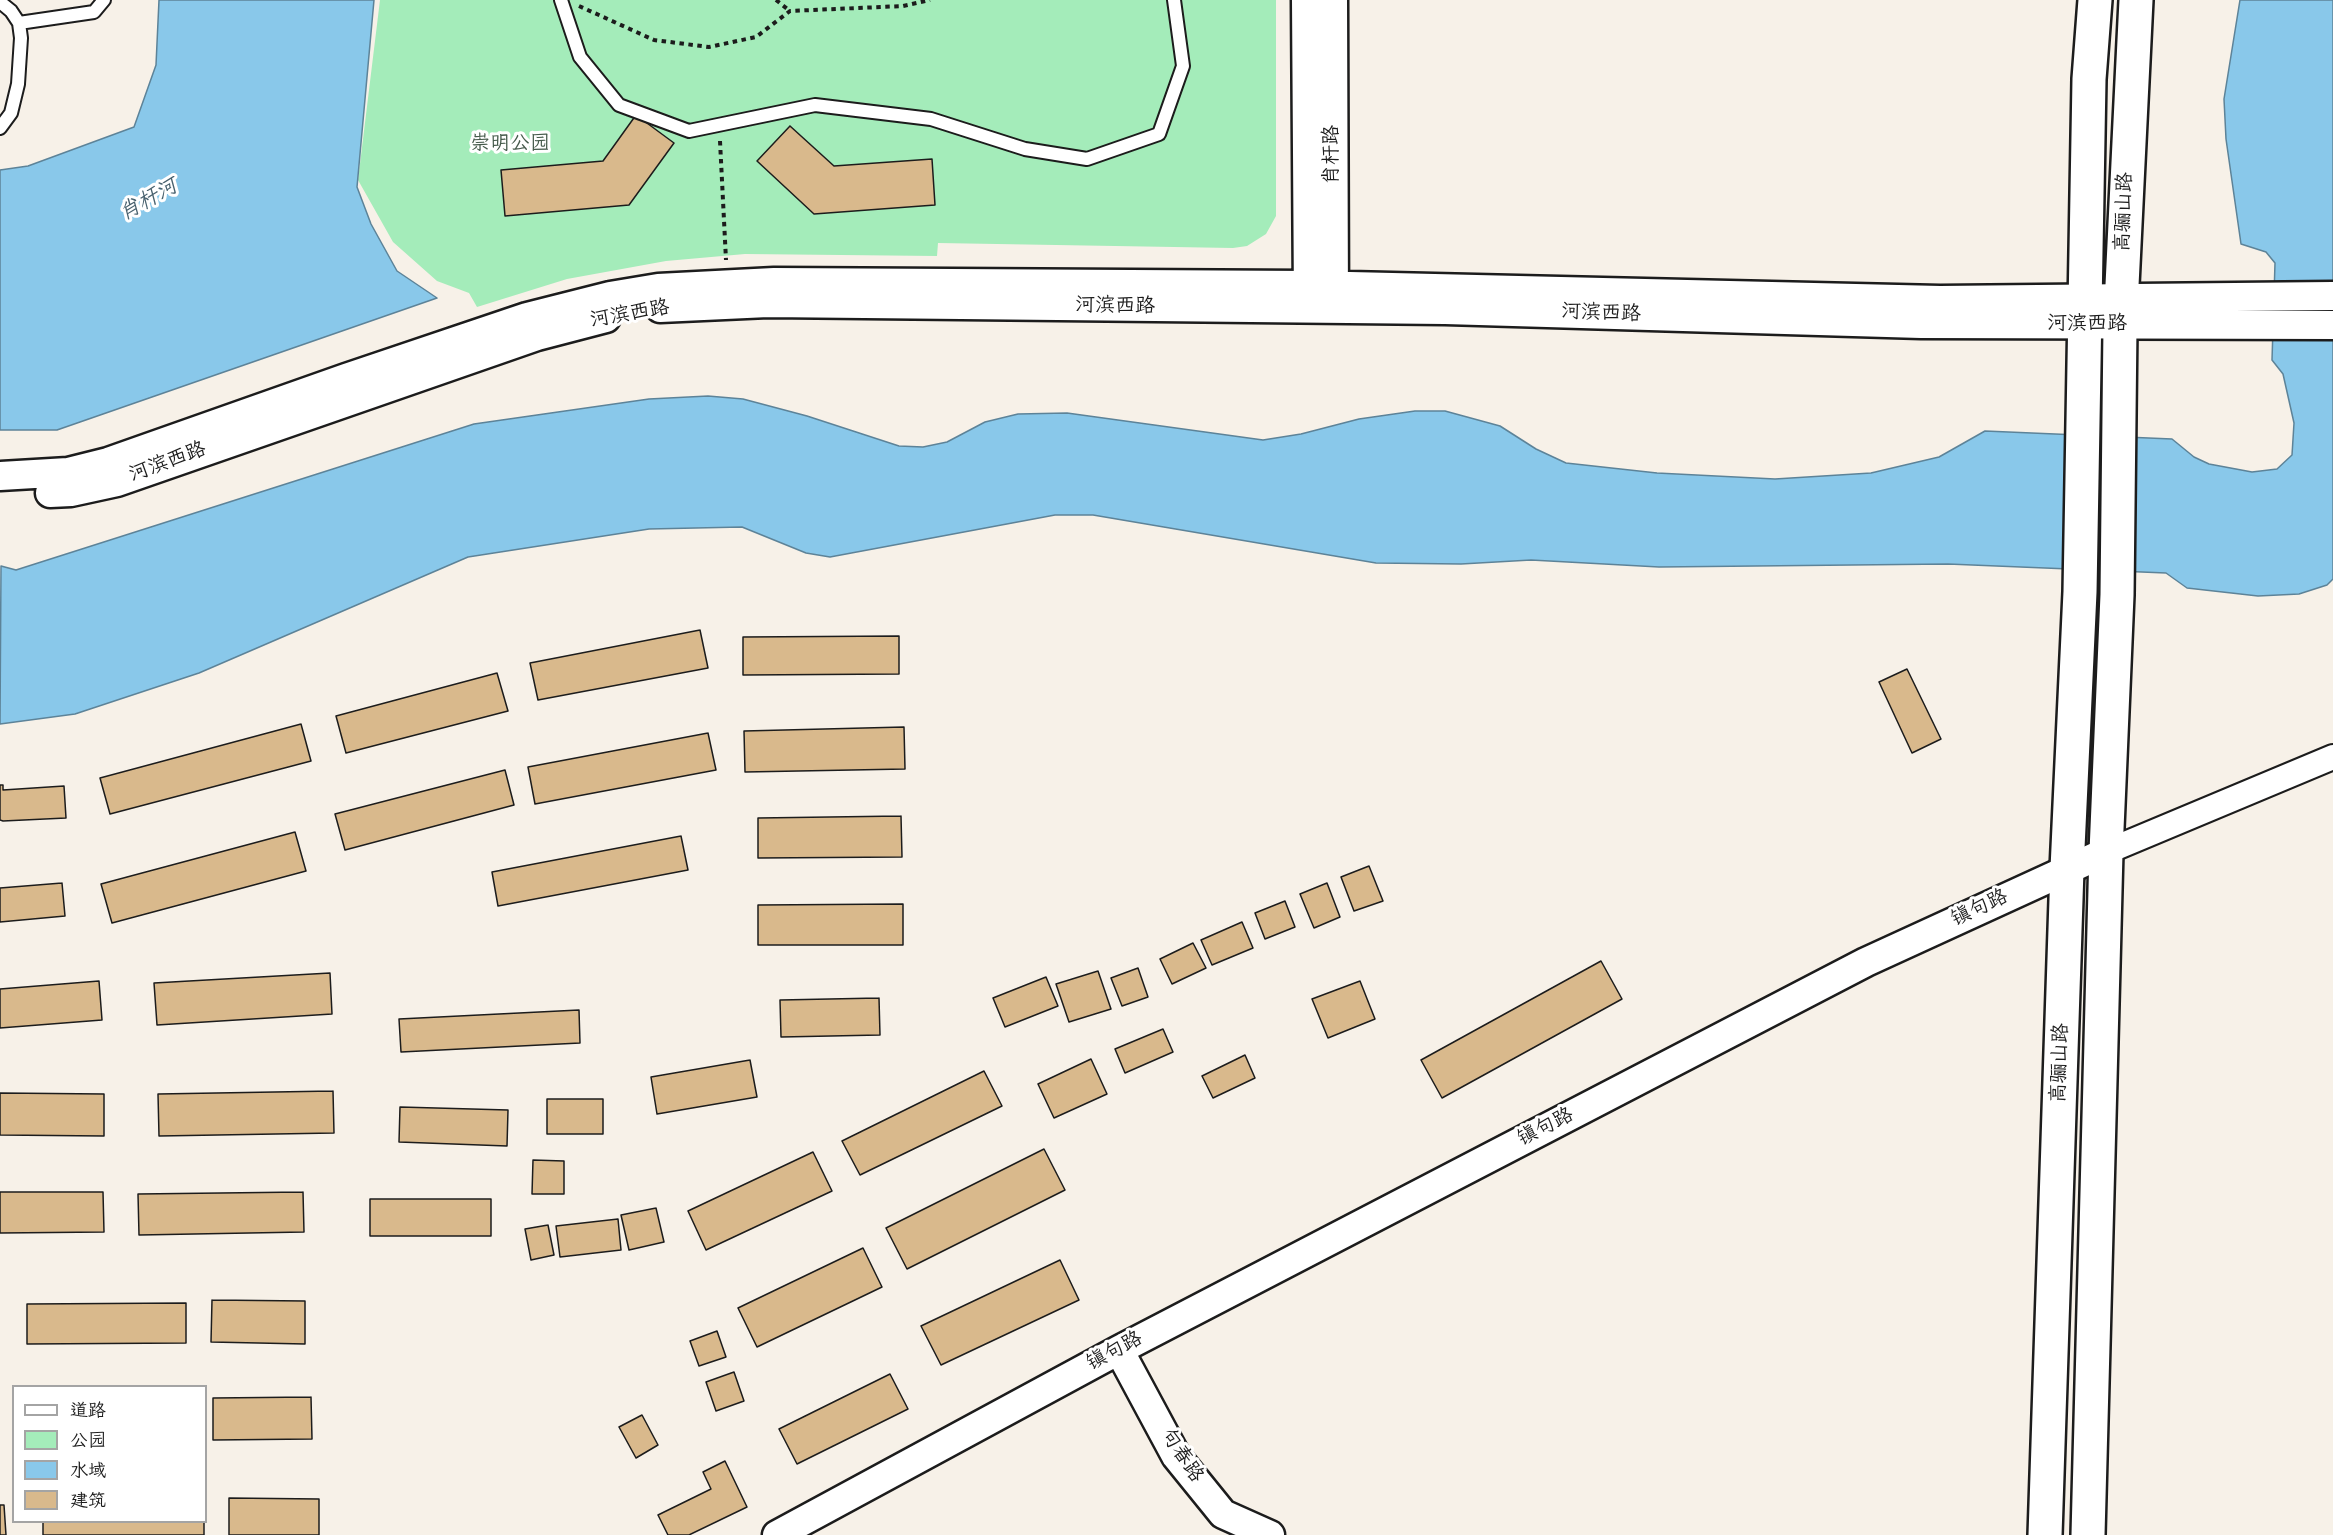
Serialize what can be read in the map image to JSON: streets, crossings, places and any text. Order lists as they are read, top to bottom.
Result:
{
  "streets": {
    "main road": ["高骊山路"],
    "street": [
      "肖杆路",
      "河滨西路",
      "镇句路",
      "句春路"
    ]
  },
  "crossings": [
    ["肖杆路", "河滨西路"],
    ["高骊山路", "河滨西路"],
    ["高骊山路", "镇句路"],
    ["镇句路", "句春路"]
  ],
  "water": ["肖杆河"],
  "parks": ["崇明公园"],
  "legend": [
    "道路",
    "公园",
    "水域",
    "建筑"
  ]
}
